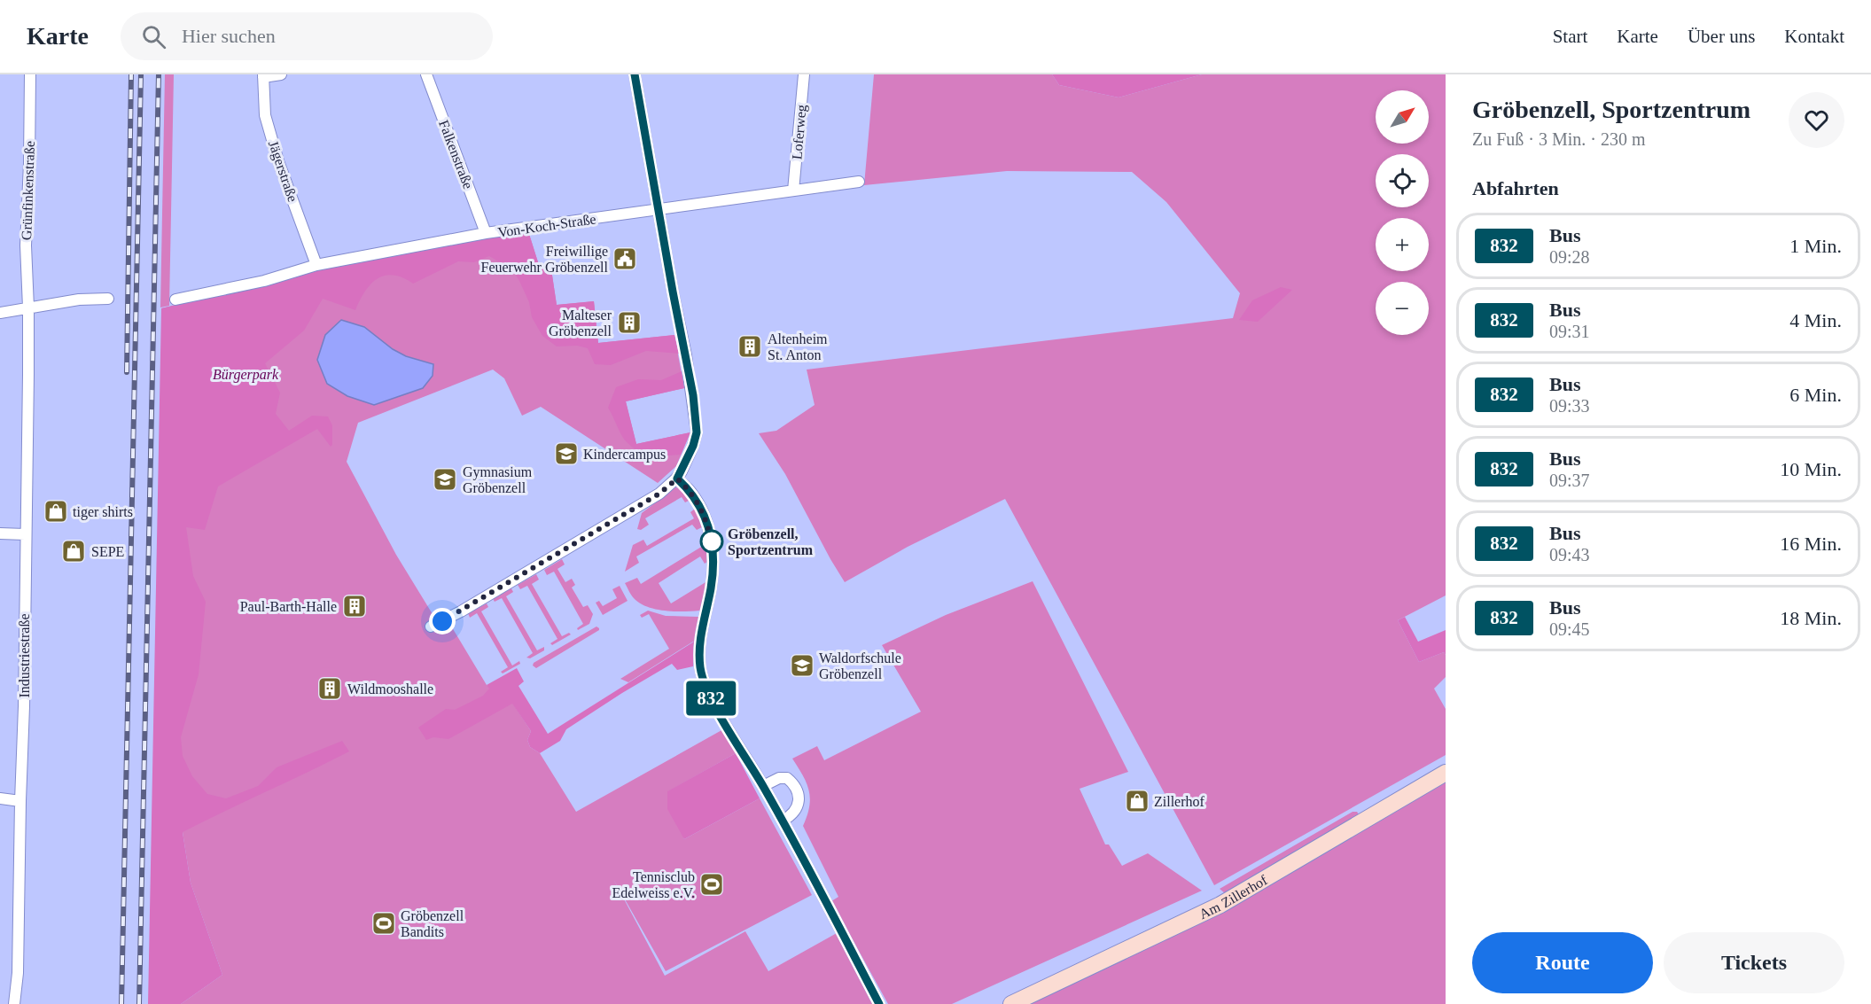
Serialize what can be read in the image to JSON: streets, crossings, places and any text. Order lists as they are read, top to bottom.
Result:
{
  "streets": {
    "street": [
      "Loferweg",
      "Falkenstraße",
      "Jägerstraße",
      "Grünfinkenstraße",
      "Von-Koch-Straße",
      "Industriestraße",
      "Am Zillerhof"
    ]
  },
  "crossings": [
    ["Loferweg", "Von-Koch-Straße"],
    ["Falkenstraße", "Von-Koch-Straße"],
    ["Jägerstraße", "Von-Koch-Straße"],
    ["Grünfinkenstraße", "Industriestraße"]
  ],
  "parks": ["Bürgerpark"],
  "places": {
    "public building": ["Freiwillige Feuerwehr Gröbenzell"],
    "building": [
      "Malteser Gröbenzell",
      "Altenheim St. Anton",
      "Paul-Barth-Halle",
      "Wildmooshalle"
    ],
    "school or university": ["Kindercampus", "Gymnasium Gröbenzell", "Waldorfschule Gröbenzell"],
    "shop": ["tiger shirts", "SEPE", "Zillerhof"],
    "other": ["Gröbenzell, Sportzentrum"],
    "sports": ["Tennisclub Edelweiss e.V.", "Gröbenzell Bandits"]
  },
  "lines": ["bus line 832"],
  "north": "top right",
  "page": {
    "header": "Karte",
    "search": "Hier suchen",
    "nav": [
      "Start",
      "Karte",
      "Über uns",
      "Kontakt"
    ],
    "on_map": "832",
    "heading": [
      ["Gröbenzell, Sportzentrum", "Zu Fuß · 3 Min. · 230 m"],
      "Abfahrten"
    ],
    "map_buttons": ["+", "−"],
    "list": [
      {
        "mark": "832",
        "name": "Bus",
        "note": "09:28",
        "value": "1 Min."
      },
      {
        "mark": "832",
        "name": "Bus",
        "note": "09:31",
        "value": "4 Min."
      },
      {
        "mark": "832",
        "name": "Bus",
        "note": "09:33",
        "value": "6 Min."
      },
      {
        "mark": "832",
        "name": "Bus",
        "note": "09:37",
        "value": "10 Min."
      },
      {
        "mark": "832",
        "name": "Bus",
        "note": "09:43",
        "value": "16 Min."
      },
      {
        "mark": "832",
        "name": "Bus",
        "note": "09:45",
        "value": "18 Min."
      }
    ],
    "buttons": ["Route", "Tickets"]
  }
}
